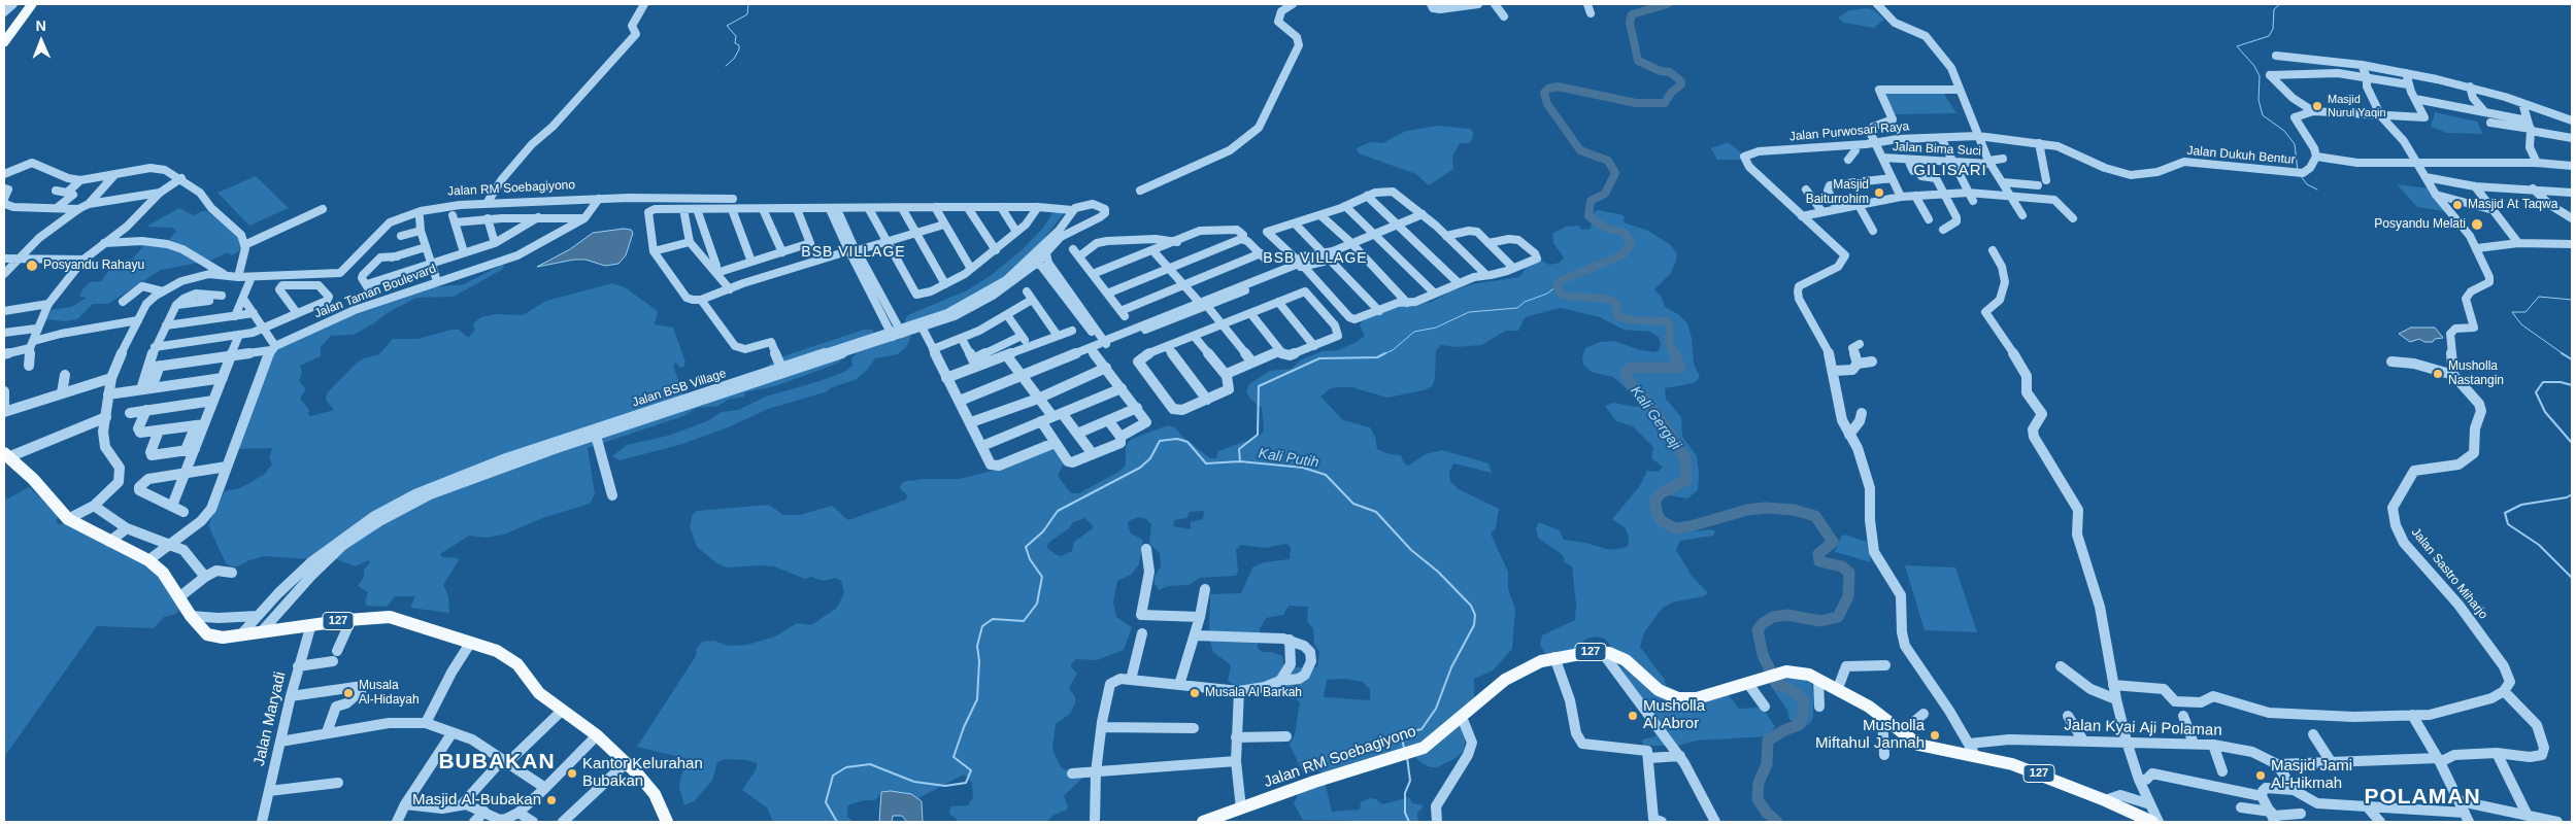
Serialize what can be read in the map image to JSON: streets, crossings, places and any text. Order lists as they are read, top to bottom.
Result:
{
  "streets": {
    "main road": ["Jalan RM Soebagiyono", "127"],
    "street": [
      "Jalan Purwosari Raya",
      "Jalan Bima Suci",
      "Jalan Dukuh Bentur",
      "Jalan Taman Boulevard",
      "Jalan BSB Village",
      "Jalan Sastro Miharjo",
      "Jalan Maryadi",
      "Jalan Kyai Aji Polaman"
    ]
  },
  "crossings": [
    ["Jalan Purwosari Raya", "Jalan Dukuh Bentur"],
    ["Jalan RM Soebagiyono", "Jalan Taman Boulevard"],
    ["Jalan RM Soebagiyono", "127"],
    ["Jalan RM Soebagiyono", "Jalan Kyai Aji Polaman"],
    ["Jalan BSB Village", "127"],
    ["127", "Jalan Maryadi"]
  ],
  "districts": [
    "GILISARI",
    "BSB VILLAGE",
    "BSB VILLAGE",
    "BUBAKAN",
    "POLAMAN"
  ],
  "water": ["Kali Gergaji", "Kali Putih"],
  "places": [
    "Masjid Nurul Yaqin",
    "Masjid Baiturrohim",
    "Masjid At Taqwa",
    "Posyandu Melati",
    "Posyandu Rahayu",
    "Musholla Nastangin",
    "Musala Al-Hidayah",
    "Musala Al Barkah",
    "Musholla Al Abror",
    "Musholla Miftahul Jannah",
    "Kantor Kelurahan Bubakan",
    "Masjid Jami Al-Hikmah",
    "Masjid Al-Bubakan"
  ],
  "north": "top"
}
